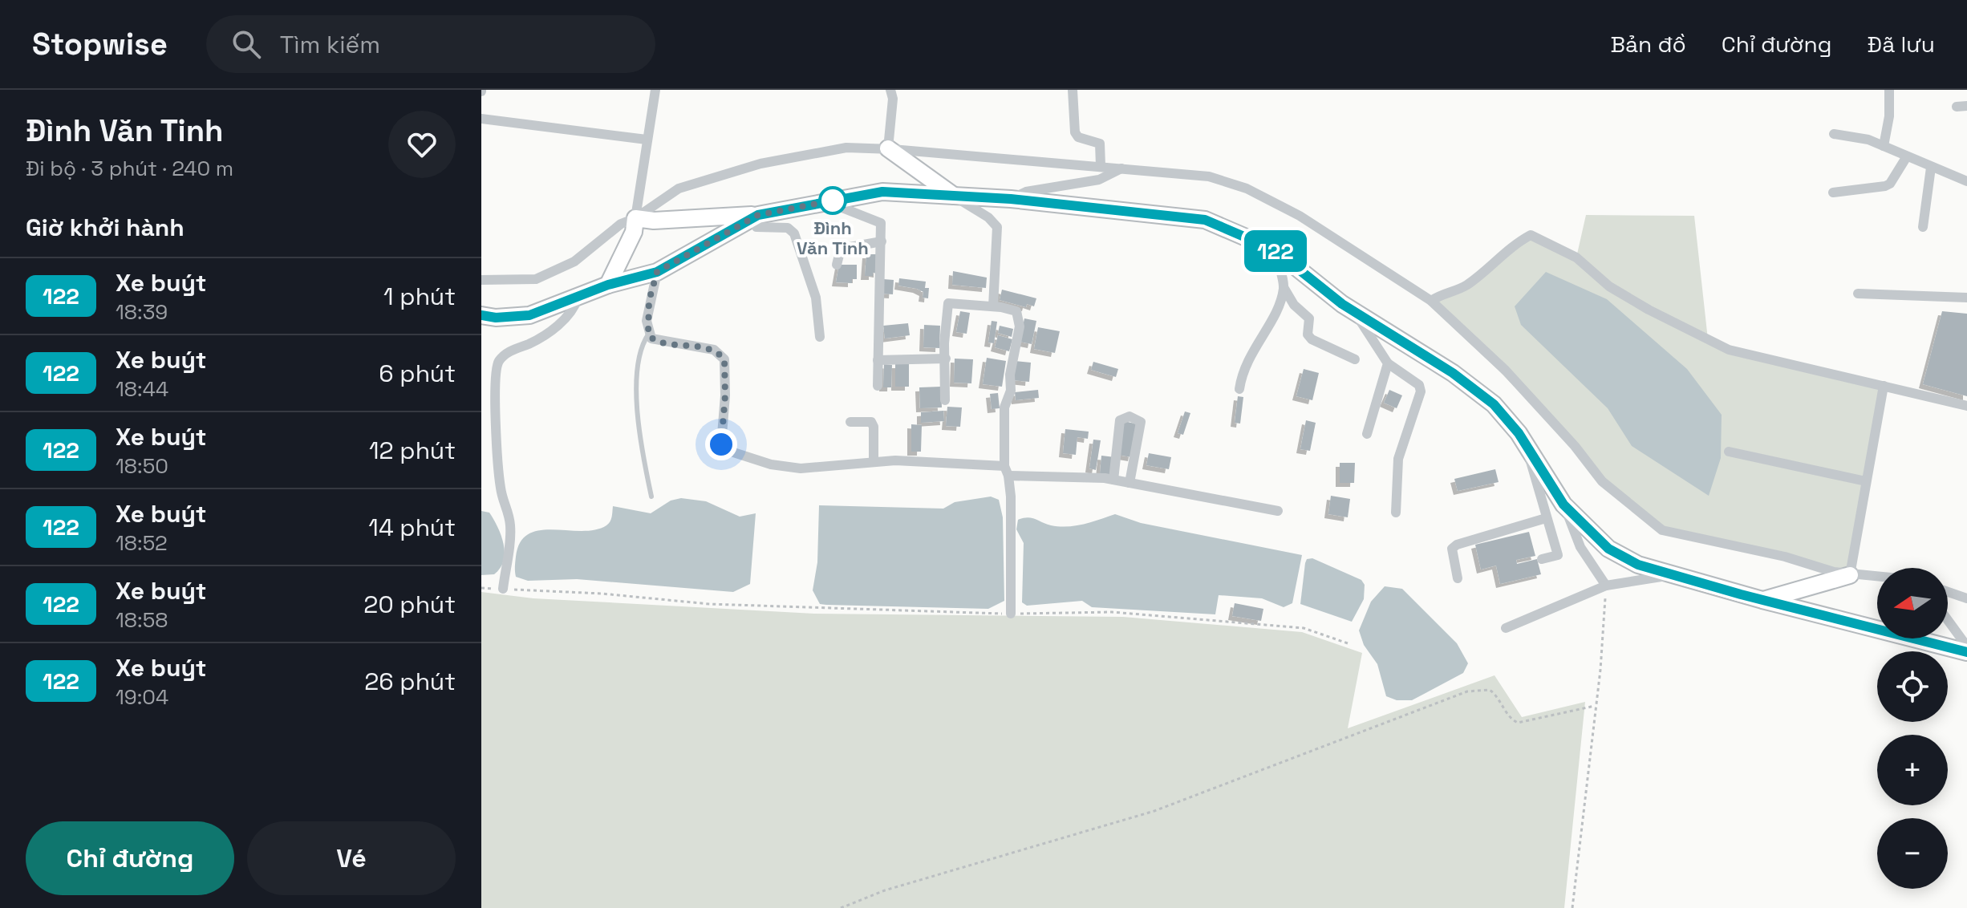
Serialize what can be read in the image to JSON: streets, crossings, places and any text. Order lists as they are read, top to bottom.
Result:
{
  "places": ["Đình Văn Tinh"],
  "lines": ["bus line 122"],
  "north": "left",
  "page": {
    "header": "Stopwise",
    "search": "Tìm kiếm",
    "nav": ["Bản đồ", "Chỉ đường", "Đã lưu"],
    "heading": [
      ["Đình Văn Tinh", "Đi bộ · 3 phút · 240 m"],
      "Giờ khởi hành"
    ],
    "on_map": "122",
    "list": [
      {
        "mark": "122",
        "name": "Xe buýt",
        "note": "18:39",
        "value": "1 phút"
      },
      {
        "mark": "122",
        "name": "Xe buýt",
        "note": "18:44",
        "value": "6 phút"
      },
      {
        "mark": "122",
        "name": "Xe buýt",
        "note": "18:50",
        "value": "12 phút"
      },
      {
        "mark": "122",
        "name": "Xe buýt",
        "note": "18:52",
        "value": "14 phút"
      },
      {
        "mark": "122",
        "name": "Xe buýt",
        "note": "18:58",
        "value": "20 phút"
      },
      {
        "mark": "122",
        "name": "Xe buýt",
        "note": "19:04",
        "value": "26 phút"
      }
    ],
    "map_buttons": ["+", "−"],
    "buttons": ["Chỉ đường", "Vé"]
  }
}
